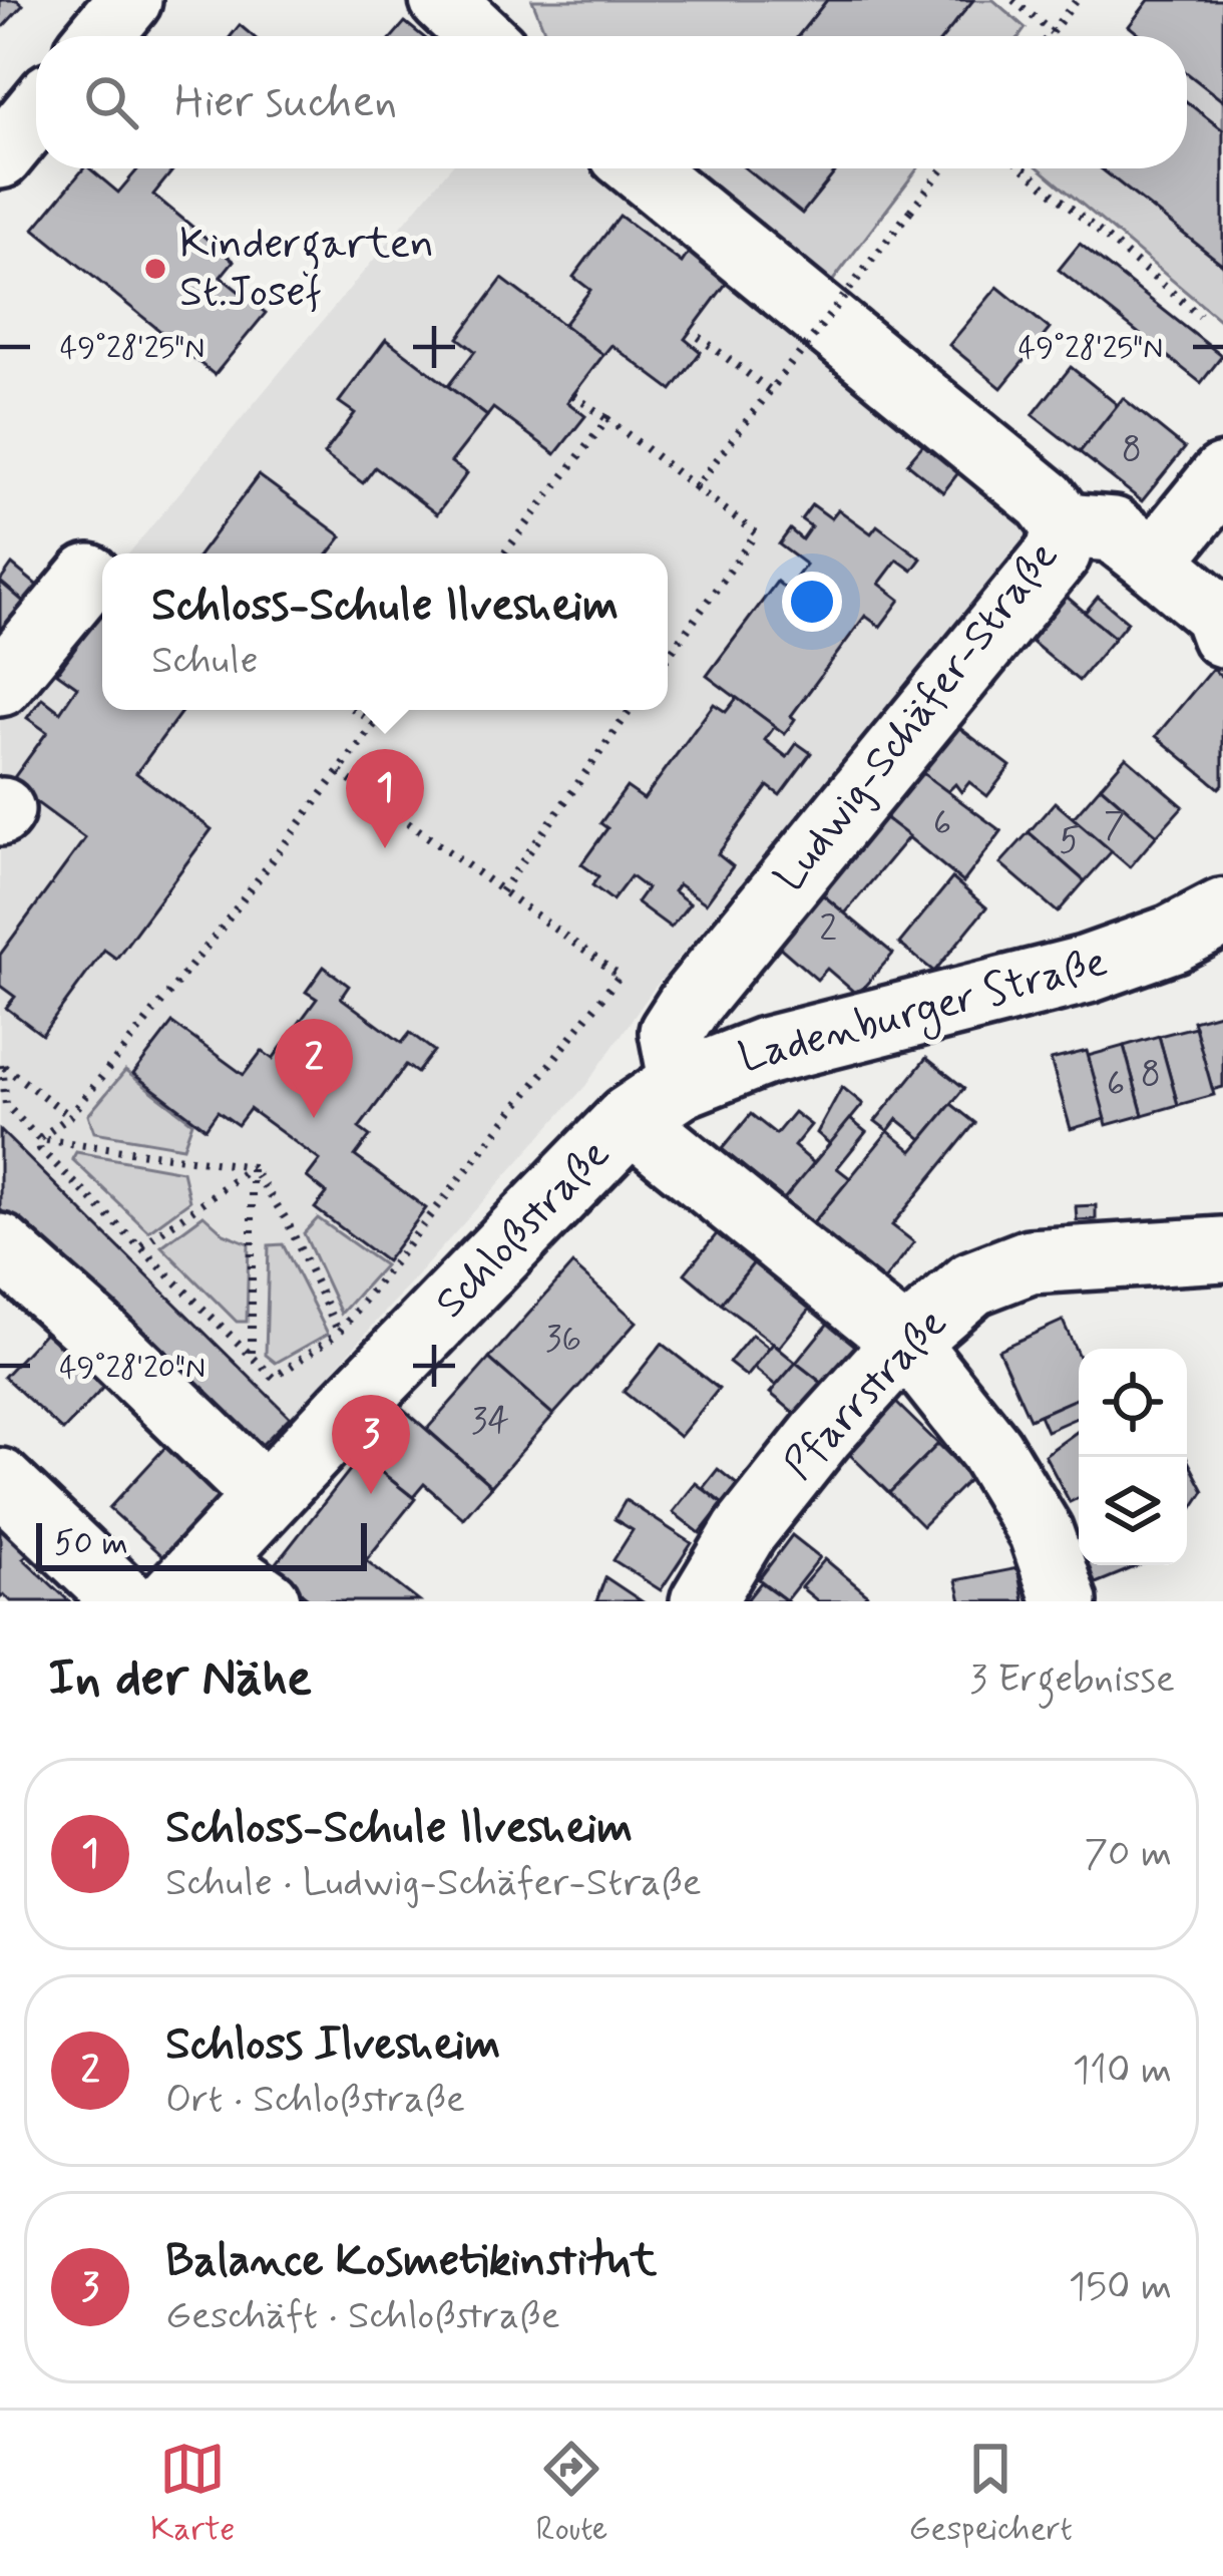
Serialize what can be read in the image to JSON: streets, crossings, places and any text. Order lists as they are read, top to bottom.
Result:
{
  "streets": {
    "main road": ["Ladenburger Straße", "Schloßstraße"],
    "street": ["Ludwig-Schäfer-Straße", "Pfarrstraße"]
  },
  "crossings": [
    ["Ludwig-Schäfer-Straße", "Ladenburger Straße"],
    ["Ludwig-Schäfer-Straße", "Schloßstraße"],
    ["Ladenburger Straße", "Schloßstraße"]
  ],
  "places": ["Kindergarten St.Josef"],
  "house_numbers": [
    "8",
    "6",
    "7",
    "5",
    "2",
    "8",
    "6",
    "36",
    "34"
  ],
  "scale_bar": "50 m",
  "page": {
    "search": "Hier suchen",
    "popup": ["Schloss-Schule Ilvesheim", "Schule"],
    "pins": ["1", "2", "3"],
    "scale": "50 m",
    "heading": ["In der Nähe", "3 Ergebnisse"],
    "list": [
      {
        "mark": "1",
        "name": "Schloss-Schule Ilvesheim",
        "note": "Schule · Ludwig-Schäfer-Straße",
        "value": "70 m"
      },
      {
        "mark": "2",
        "name": "Schloss Ilvesheim",
        "note": "Ort · Schloßstraße",
        "value": "110 m"
      },
      {
        "mark": "3",
        "name": "Balance Kosmetikinstitut",
        "note": "Geschäft · Schloßstraße",
        "value": "150 m"
      }
    ],
    "nav": ["Karte", "Route", "Gespeichert"]
  },
  "coordinates": ["49°28'25\"N", "49°28'20\"N"]
}
